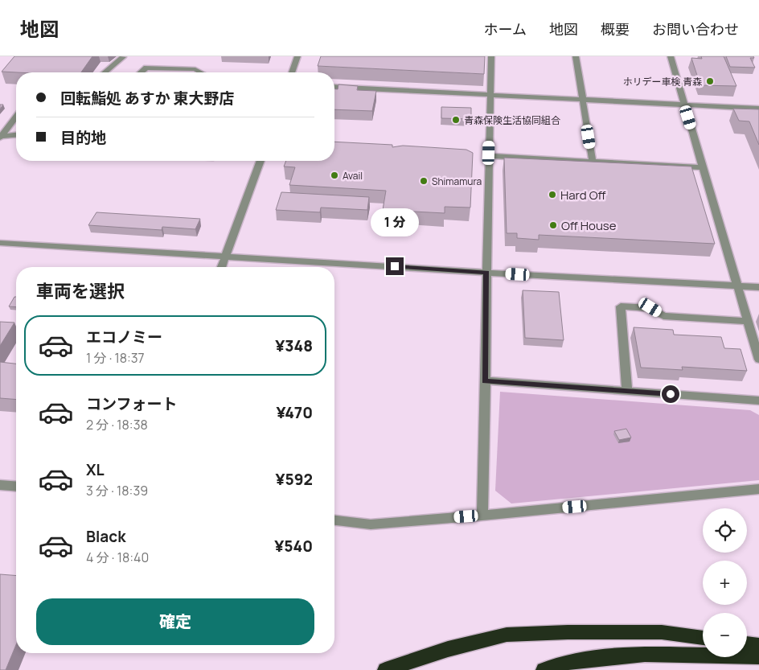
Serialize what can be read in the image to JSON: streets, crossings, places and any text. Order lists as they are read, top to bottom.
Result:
{
  "places": [
    "ホリデー車検 青森",
    "青森保険生活協同組合",
    "Avail",
    "Shimamura",
    "Hard Off",
    "Off House"
  ],
  "page": {
    "header": "地図",
    "nav": [
      "ホーム",
      "地図",
      "概要",
      "お問い合わせ"
    ],
    "banner": ["回転鮨処 あすか 東大野店", "目的地"],
    "bubble": "1 分",
    "heading": "車両を選択",
    "list": [
      {
        "name": "エコノミー",
        "note": "1 分 · 18:37",
        "value": "¥348"
      },
      {
        "name": "コンフォート",
        "note": "2 分 · 18:38",
        "value": "¥470"
      },
      {
        "name": "XL",
        "note": "3 分 · 18:39",
        "value": "¥592"
      },
      {
        "name": "Black",
        "note": "4 分 · 18:40",
        "value": "¥540"
      }
    ],
    "map_buttons": ["+", "−"],
    "buttons": "確定"
  }
}
